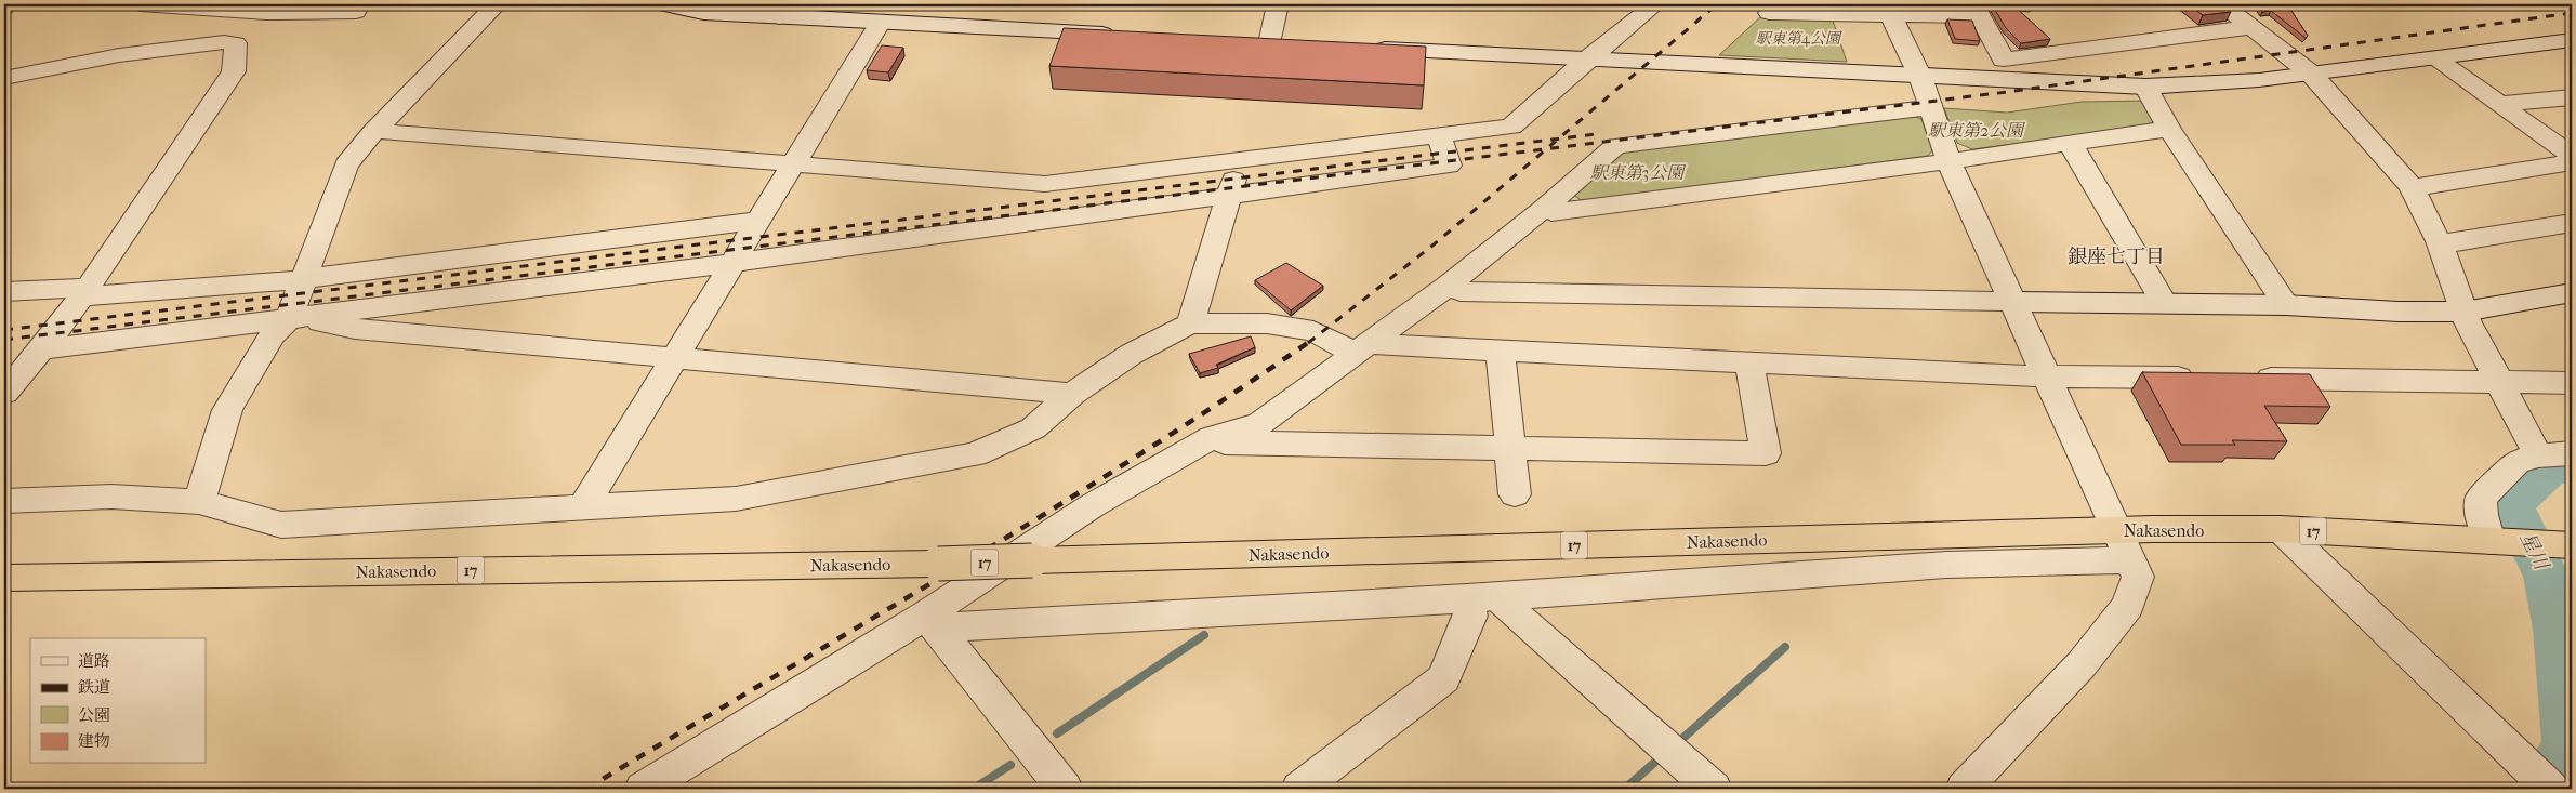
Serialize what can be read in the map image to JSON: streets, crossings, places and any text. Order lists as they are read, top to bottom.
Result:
{
  "streets": {
    "highway": ["Nakasendo", "17"]
  },
  "districts": ["銀座七丁目"],
  "water": ["星川"],
  "parks": ["駅東第4公園", "駅東第2公園", "駅東第3公園"],
  "legend": [
    "道路",
    "鉄道",
    "公園",
    "建物"
  ]
}
